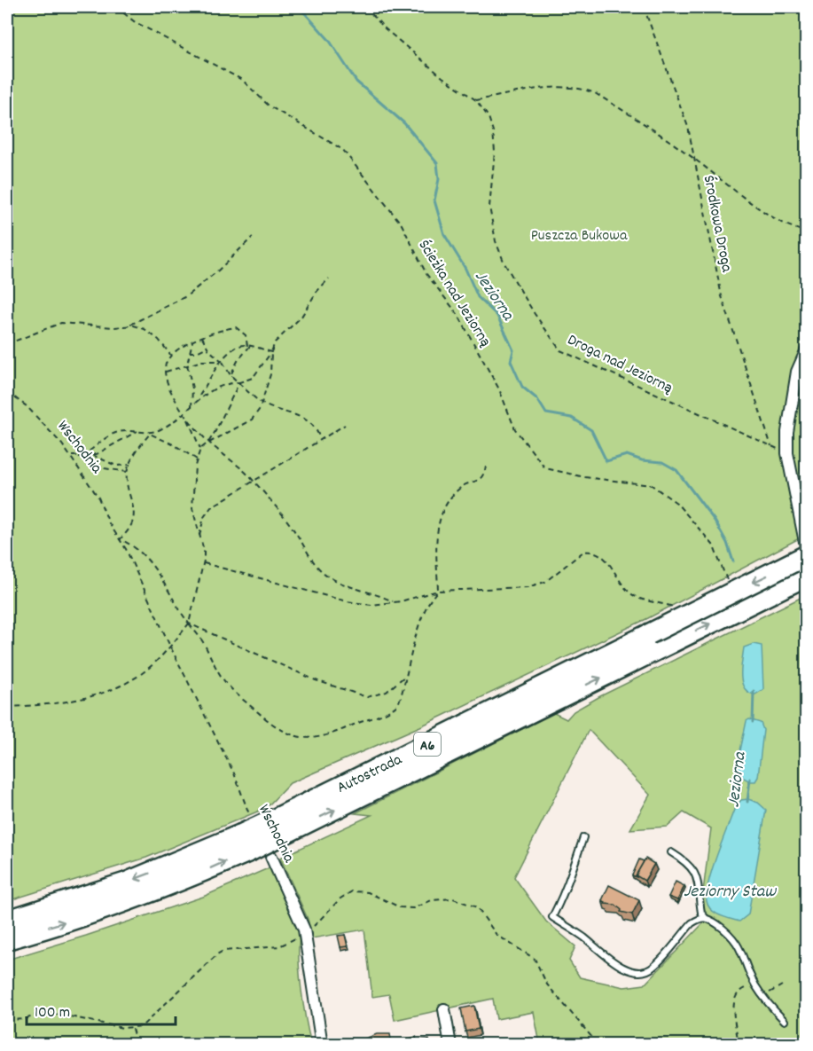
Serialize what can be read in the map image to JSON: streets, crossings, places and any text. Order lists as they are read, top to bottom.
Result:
{
  "streets": {
    "highway": ["A6", "Autostrada"],
    "street": ["Wschodnia"],
    "path": ["Środkowa Droga", "Ścieżka nad Jeziorną", "Droga nad Jeziorną"]
  },
  "crossings": [
    ["Środkowa Droga", "Droga nad Jeziorną"],
    ["Wschodnia", "Autostrada"]
  ],
  "water": ["Jeziorna", "Jeziorny Staw"],
  "parks": ["Puszcza Bukowa"],
  "scale_bar": "100 m"
}
